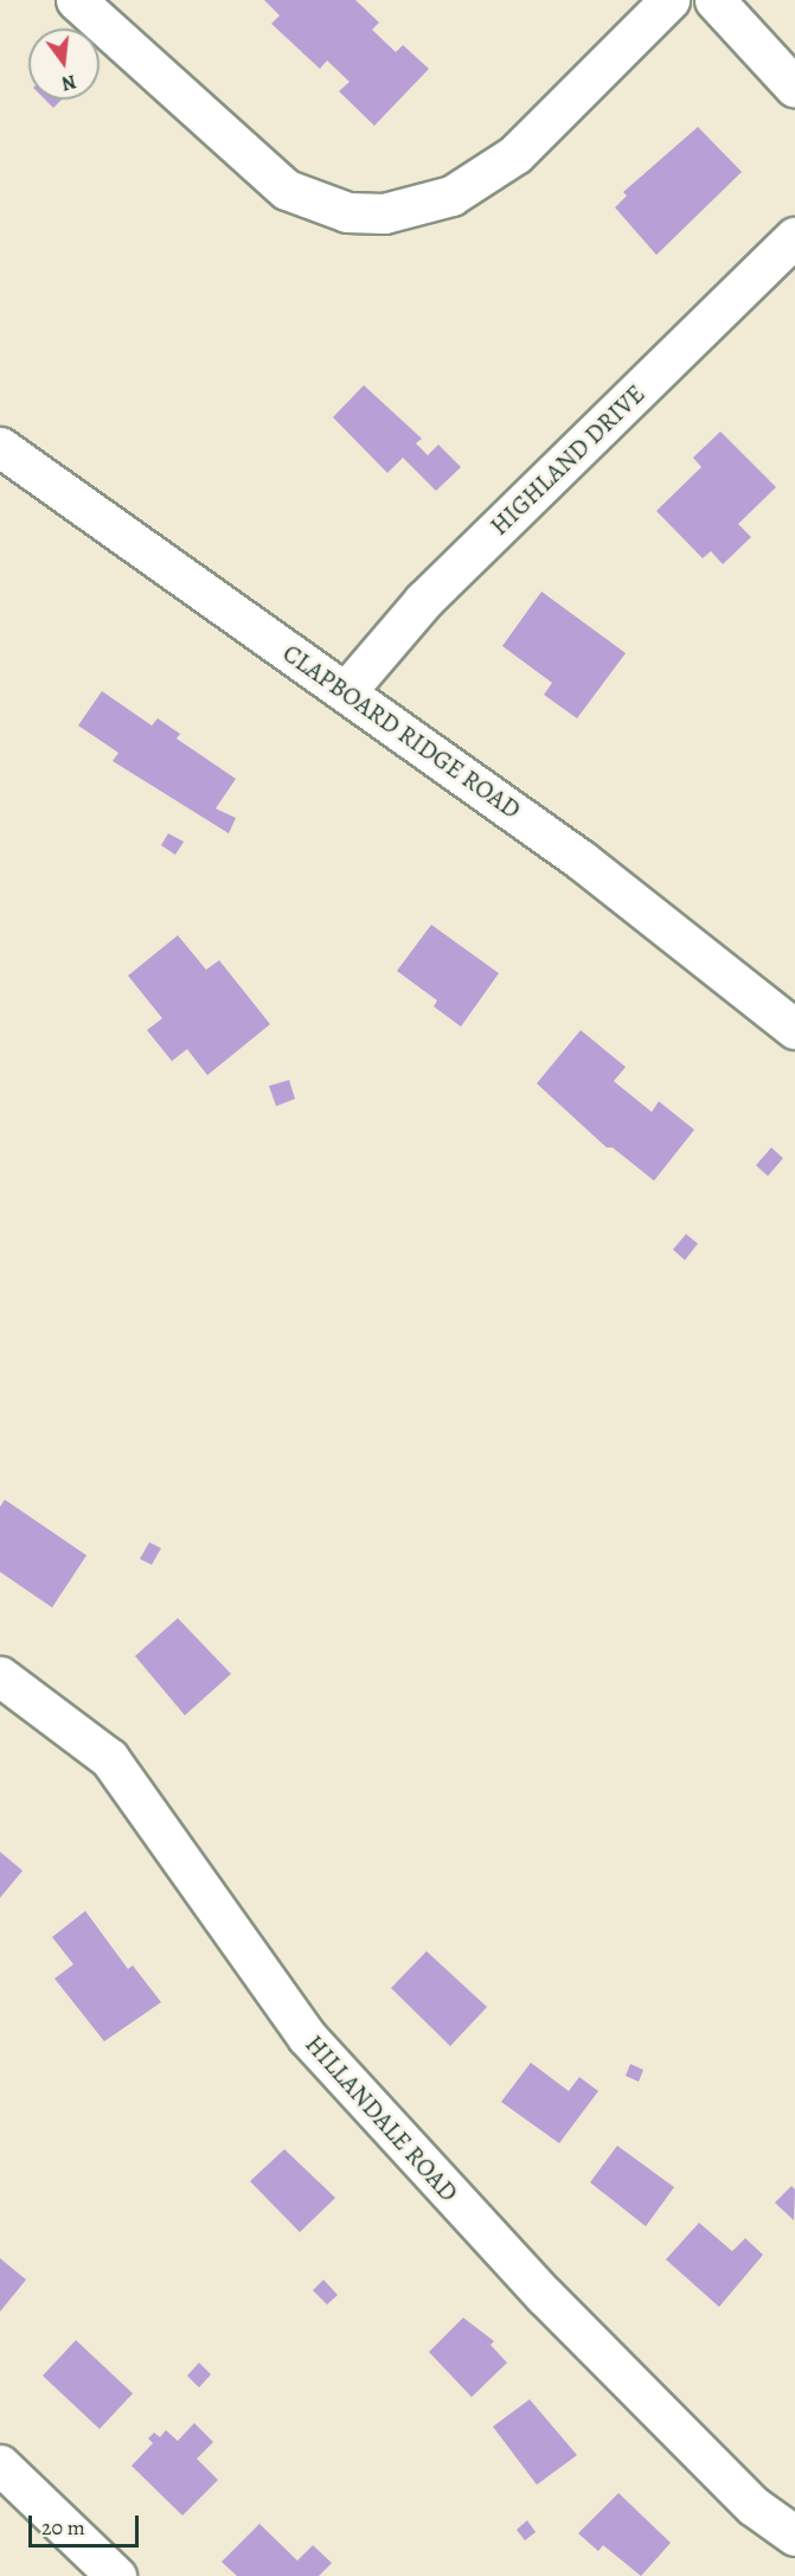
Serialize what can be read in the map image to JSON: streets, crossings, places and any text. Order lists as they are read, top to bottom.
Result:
{
  "streets": {
    "street": ["HIGHLAND DRIVE", "CLAPBOARD RIDGE ROAD", "HILLANDALE ROAD"]
  },
  "crossings": [
    ["HIGHLAND DRIVE", "CLAPBOARD RIDGE ROAD"]
  ],
  "scale_bar": "20 m",
  "north": "bottom"
}
